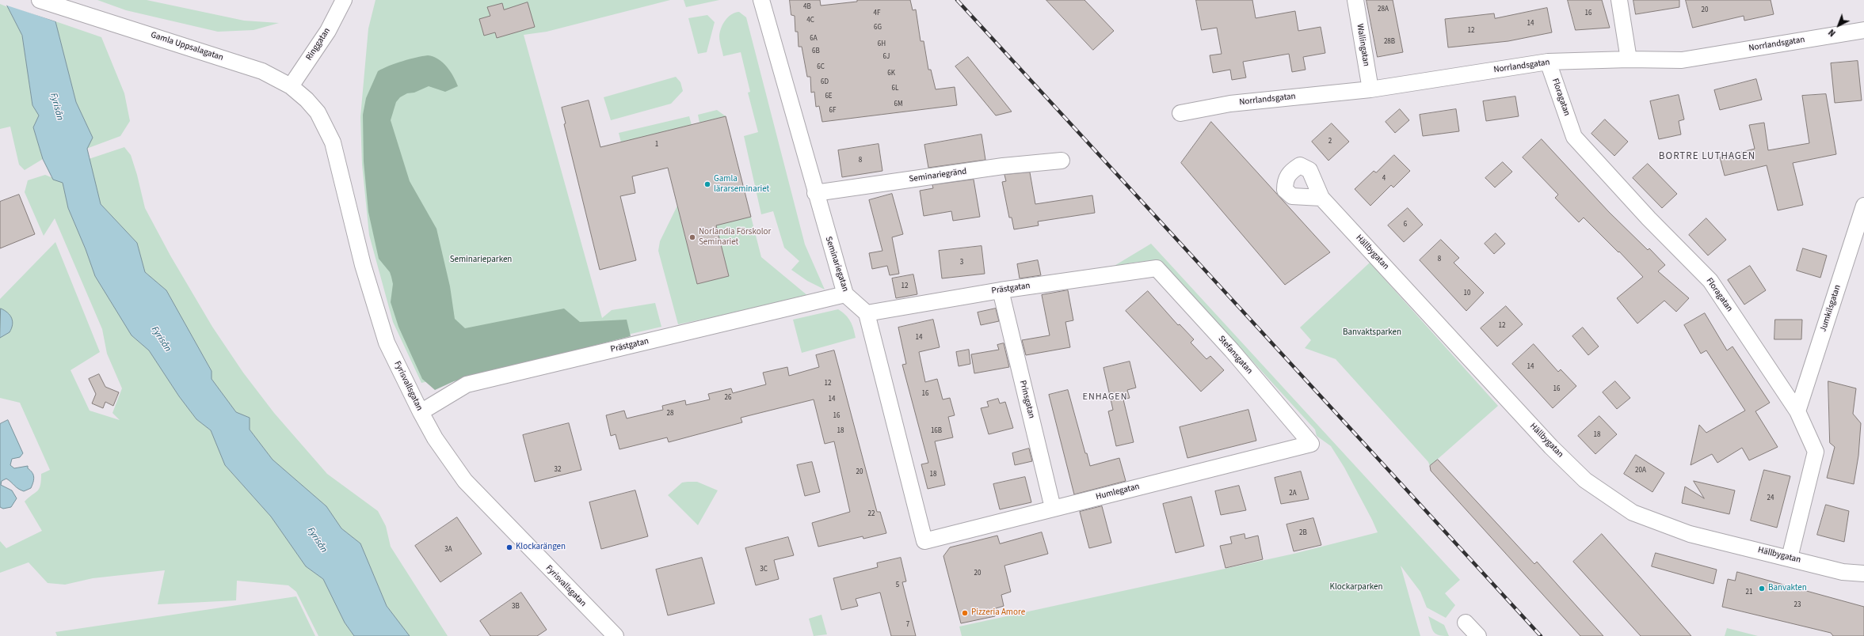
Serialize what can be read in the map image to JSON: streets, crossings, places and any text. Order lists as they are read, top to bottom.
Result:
{
  "streets": {
    "street": [
      "Ringgatan",
      "Norrlandsgatan",
      "Wallingatan",
      "Gamla Uppsalagatan",
      "Floragatan",
      "Seminariegränd",
      "Hällbygatan",
      "Seminariegatan",
      "Prästgatan",
      "Jumkilsgatan",
      "Stefansgatan",
      "Fyrisvallsgatan",
      "Prinsgatan",
      "Humlegatan"
    ]
  },
  "crossings": [
    ["Ringgatan", "Gamla Uppsalagatan"],
    ["Ringgatan", "Fyrisvallsgatan"],
    ["Norrlandsgatan", "Wallingatan"],
    ["Norrlandsgatan", "Floragatan"],
    ["Gamla Uppsalagatan", "Fyrisvallsgatan"],
    ["Floragatan", "Hällbygatan"],
    ["Floragatan", "Jumkilsgatan"],
    ["Seminariegränd", "Seminariegatan"],
    ["Seminariegatan", "Prästgatan"],
    ["Seminariegatan", "Humlegatan"],
    ["Prästgatan", "Stefansgatan"],
    ["Prästgatan", "Fyrisvallsgatan"],
    ["Prästgatan", "Prinsgatan"],
    ["Prästgatan", "Humlegatan"],
    ["Stefansgatan", "Humlegatan"],
    ["Prinsgatan", "Humlegatan"]
  ],
  "districts": ["BORTRE LUTHAGEN", "ENHAGEN"],
  "water": ["Fyrisån"],
  "parks": ["Seminarieparken", "Banvaktsparken", "Klockarparken"],
  "places": [
    "Gamla lärarseminariet",
    "Norlandia Förskolor Seminariet",
    "Klockarängen",
    "Banvakten",
    "Pizzeria Amore"
  ],
  "house_numbers": [
    "4B",
    "28A",
    "20",
    "4F",
    "16",
    "4C",
    "14",
    "6G",
    "12",
    "6A",
    "28B",
    "6H",
    "6B",
    "6J",
    "6C",
    "6K",
    "6D",
    "6L",
    "6E",
    "6M",
    "6F",
    "2",
    "1",
    "8",
    "4",
    "6",
    "8",
    "3",
    "12",
    "10",
    "12",
    "14",
    "14",
    "12",
    "16",
    "16",
    "26",
    "14",
    "28",
    "16",
    "18",
    "16B",
    "18",
    "32",
    "20A",
    "20",
    "18",
    "2A",
    "24",
    "22",
    "2B",
    "3A",
    "3C",
    "20",
    "5",
    "21",
    "23",
    "3B",
    "7"
  ],
  "north": "bottom left"
}
